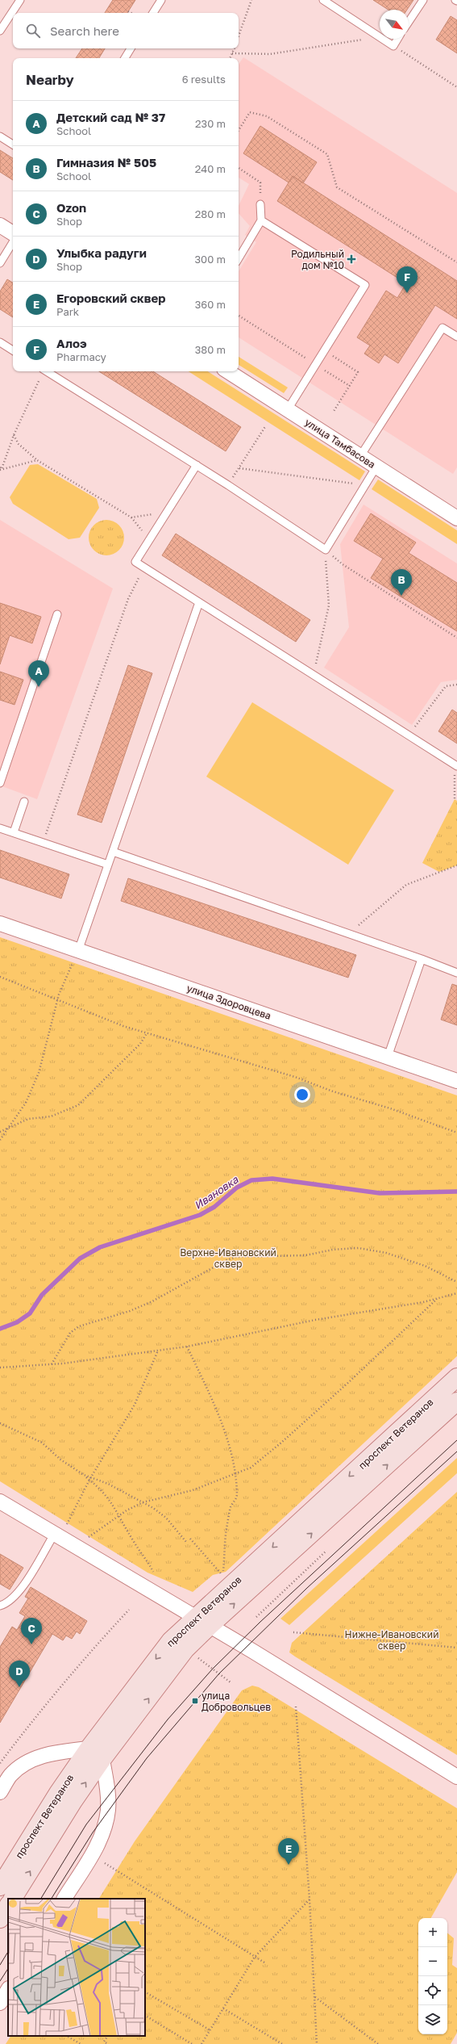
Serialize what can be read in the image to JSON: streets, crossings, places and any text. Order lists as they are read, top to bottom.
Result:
{
  "streets": {
    "main road": ["проспект Ветеранов"],
    "street": ["улица Тамбасова", "улица Здоровцева"]
  },
  "water": ["Ивановка"],
  "parks": ["Верхне-Ивановский сквер", "Нижне-Ивановский сквер"],
  "places": {
    "health": ["Родильный дом №10"],
    "transit": ["улица Добровольцев"]
  },
  "north": "bottom right",
  "page": {
    "search": "Search here",
    "heading": ["Nearby", "6 results"],
    "list": [
      {
        "mark": "A",
        "name": "Детский сад № 37",
        "note": "School",
        "value": "230 m"
      },
      {
        "mark": "B",
        "name": "Гимназия № 505",
        "note": "School",
        "value": "240 m"
      },
      {
        "mark": "C",
        "name": "Ozon",
        "note": "Shop",
        "value": "280 m"
      },
      {
        "mark": "D",
        "name": "Улыбка радуги",
        "note": "Shop",
        "value": "300 m"
      },
      {
        "mark": "E",
        "name": "Егоровский сквер",
        "note": "Park",
        "value": "360 m"
      },
      {
        "mark": "F",
        "name": "Алоэ",
        "note": "Pharmacy",
        "value": "380 m"
      }
    ],
    "pins": [
      "F",
      "B",
      "A",
      "C",
      "D",
      "E"
    ],
    "map_buttons": ["+", "−"]
  }
}
